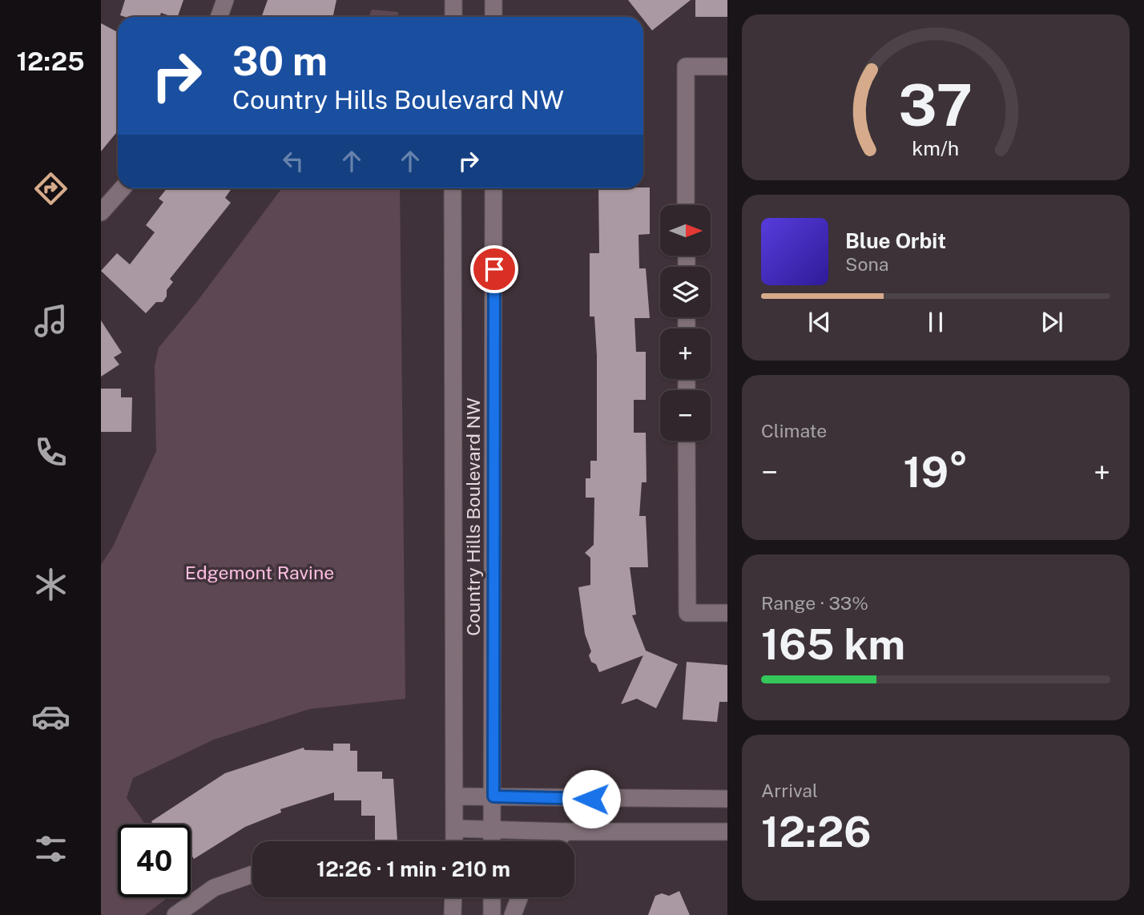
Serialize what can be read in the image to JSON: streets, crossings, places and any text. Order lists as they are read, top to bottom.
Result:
{
  "streets": {
    "main road": ["Country Hills Boulevard NW"]
  },
  "parks": ["Edgemont Ravine"],
  "north": "right",
  "page": {
    "tabs": "12:25",
    "turn": ["30 m", "Country Hills Boulevard NW"],
    "map_buttons": ["+", "−"],
    "song": ["Blue Orbit", "Sona"],
    "tile": [
      "Climate",
      ["Range · 33%", "165 km"],
      ["Arrival", "12:26"]
    ],
    "heat": ["−", "19°", "+"],
    "limit": "40",
    "trip": "12:26 · 1 min · 210 m",
    "gauge": ["37", "km/h"]
  }
}
